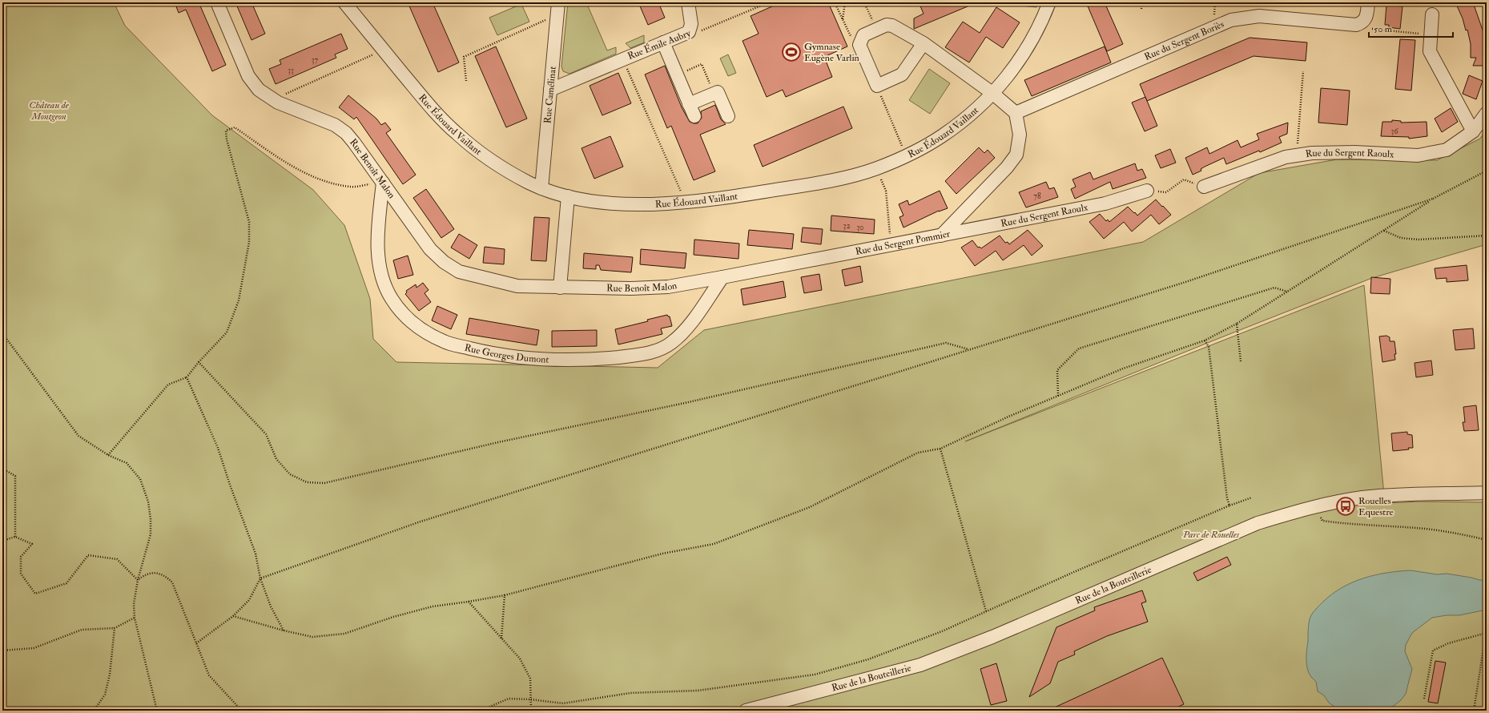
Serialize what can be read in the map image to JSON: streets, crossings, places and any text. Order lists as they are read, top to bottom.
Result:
{
  "streets": {
    "street": [
      "Rue du Sergent Boriès",
      "Rue Émile Aubry",
      "Rue Camélinat",
      "Rue Édouard Vaillant",
      "Rue du Sergent Raoulx",
      "Rue Benoît Malon",
      "Rue du Sergent Pommier",
      "Rue Georges Dumont",
      "Rue de la Bouteillerie"
    ]
  },
  "crossings": [
    ["Rue du Sergent Boriès", "Rue du Sergent Pommier"],
    ["Rue Émile Aubry", "Rue Camélinat"],
    ["Rue Camélinat", "Rue Édouard Vaillant"],
    ["Rue du Sergent Raoulx", "Rue du Sergent Pommier"],
    ["Rue Benoît Malon", "Rue du Sergent Pommier"],
    ["Rue Benoît Malon", "Rue Georges Dumont"],
    ["Rue du Sergent Pommier", "Rue Georges Dumont"]
  ],
  "parks": ["Château de Montgeon", "Parc de Rouelles"],
  "places": {
    "sports": ["Gymnase Eugène Varlin"],
    "bus stop": ["Rouelles Equestre"]
  },
  "house_numbers": [
    "37",
    "33",
    "36",
    "78",
    "32",
    "30"
  ],
  "scale_bar": "50 m"
}
